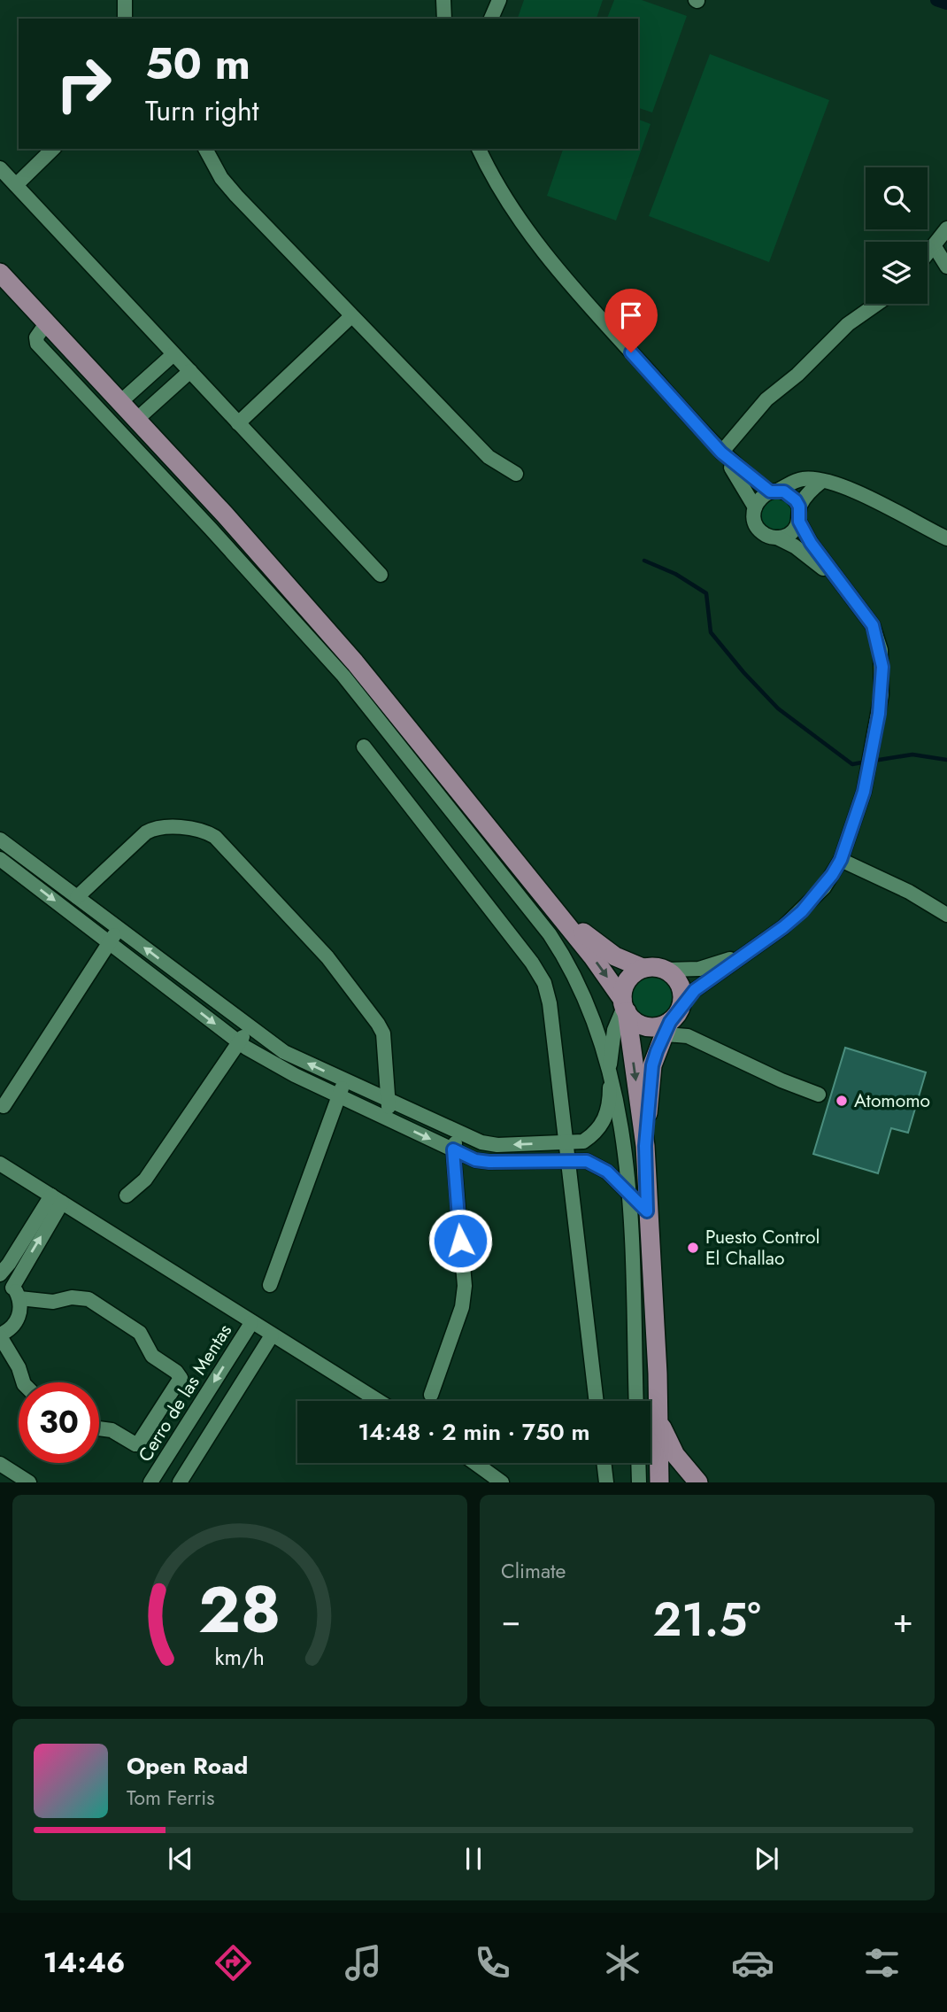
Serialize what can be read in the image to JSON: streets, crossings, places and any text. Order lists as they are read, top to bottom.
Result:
{
  "streets": {
    "street": ["Cerro de las Mentas"]
  },
  "places": ["Atomomo", "Puesto Control El Challao"],
  "page": {
    "turn": ["50 m", "Turn right"],
    "limit": "30",
    "trip": "14:48 · 2 min · 750 m",
    "tile": "Climate",
    "heat": ["−", "21.5°", "+"],
    "song": ["Open Road", "Tom Ferris"],
    "tabs": "14:46",
    "gauge": ["28", "km/h"]
  }
}
